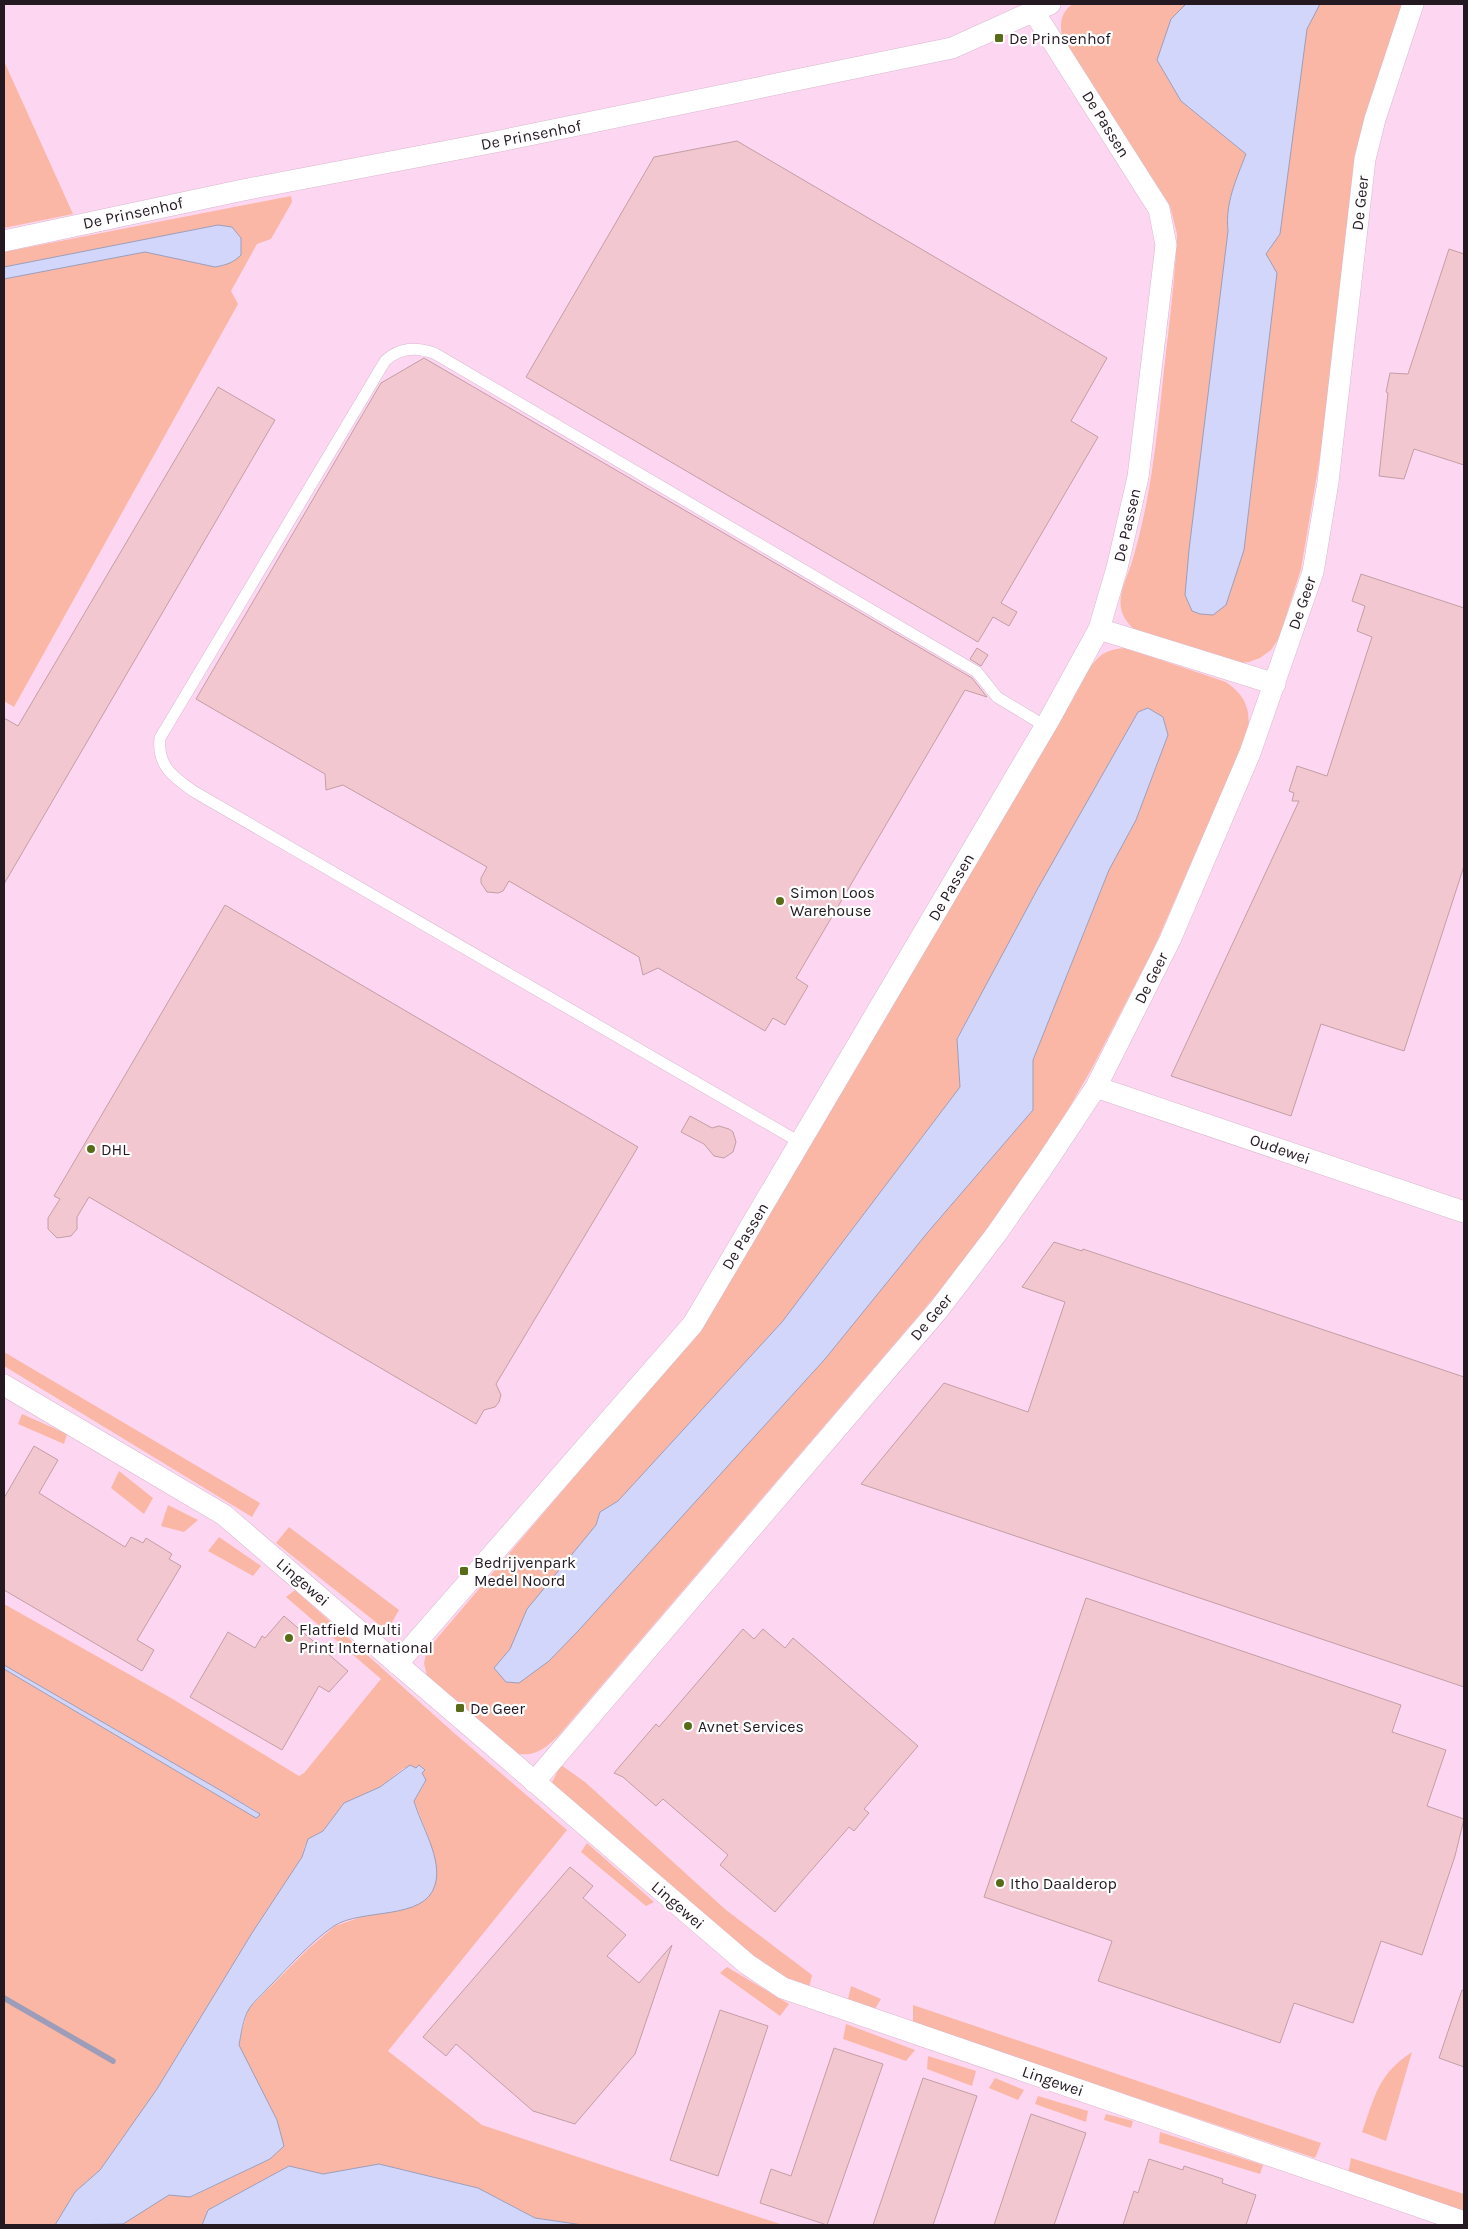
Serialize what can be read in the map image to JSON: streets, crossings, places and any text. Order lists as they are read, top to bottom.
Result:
{
  "streets": {
    "street": [
      "De Passen",
      "De Prinsenhof",
      "De Geer",
      "Oudewei",
      "Lingewei"
    ]
  },
  "crossings": [
    ["De Passen", "De Prinsenhof"],
    ["De Passen", "Lingewei"],
    ["De Geer", "Oudewei"],
    ["De Geer", "Lingewei"]
  ],
  "places": {
    "transit": ["De Prinsenhof", "Bedrijvenpark Medel Noord", "De Geer"],
    "other": [
      "Simon Loos Warehouse",
      "DHL",
      "Flatfield Multi Print International",
      "Avnet Services",
      "Itho Daalderop"
    ]
  }
}
